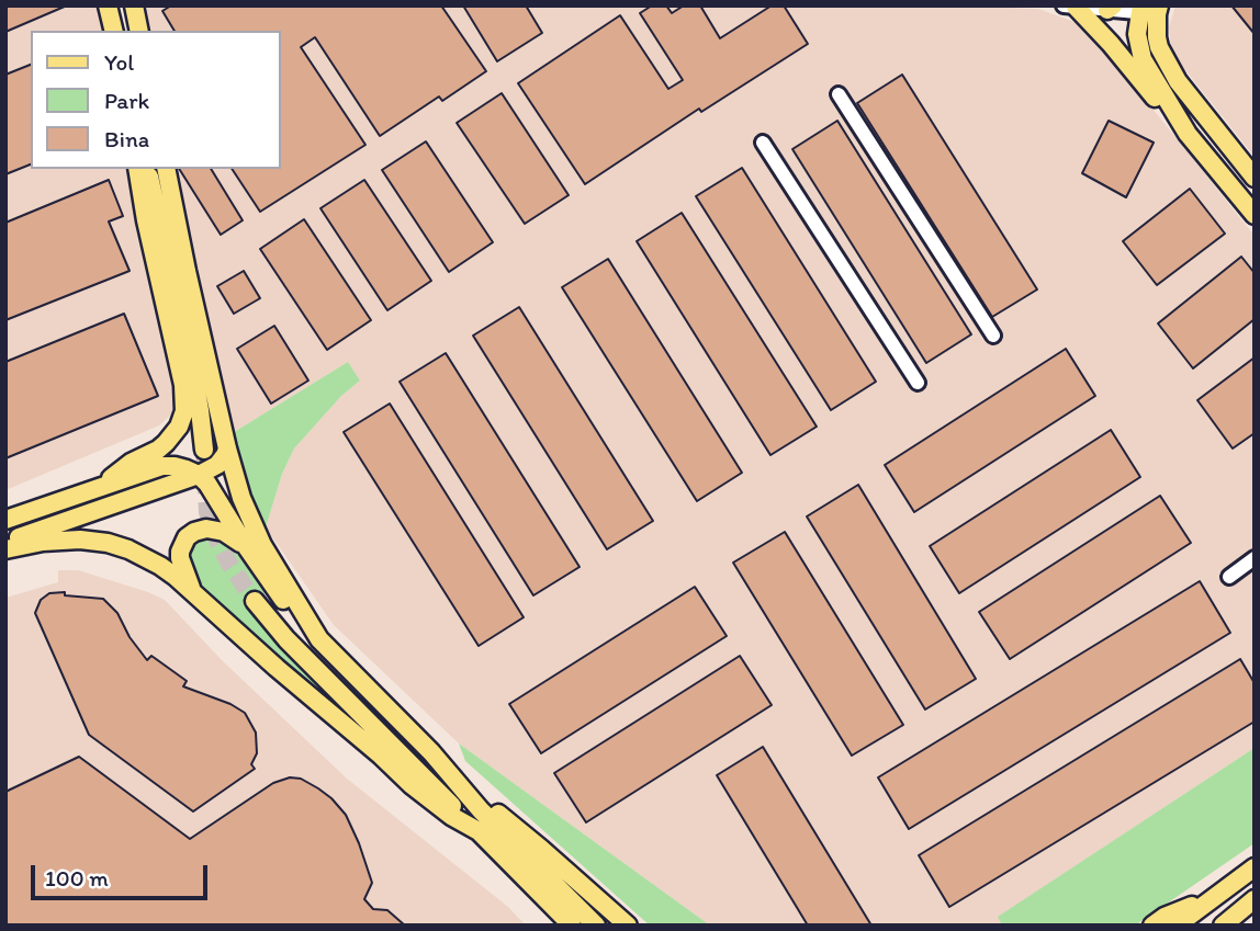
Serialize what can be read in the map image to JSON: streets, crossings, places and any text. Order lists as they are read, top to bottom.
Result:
{
  "legend": ["Yol", "Park", "Bina"],
  "scale_bar": "100 m"
}
